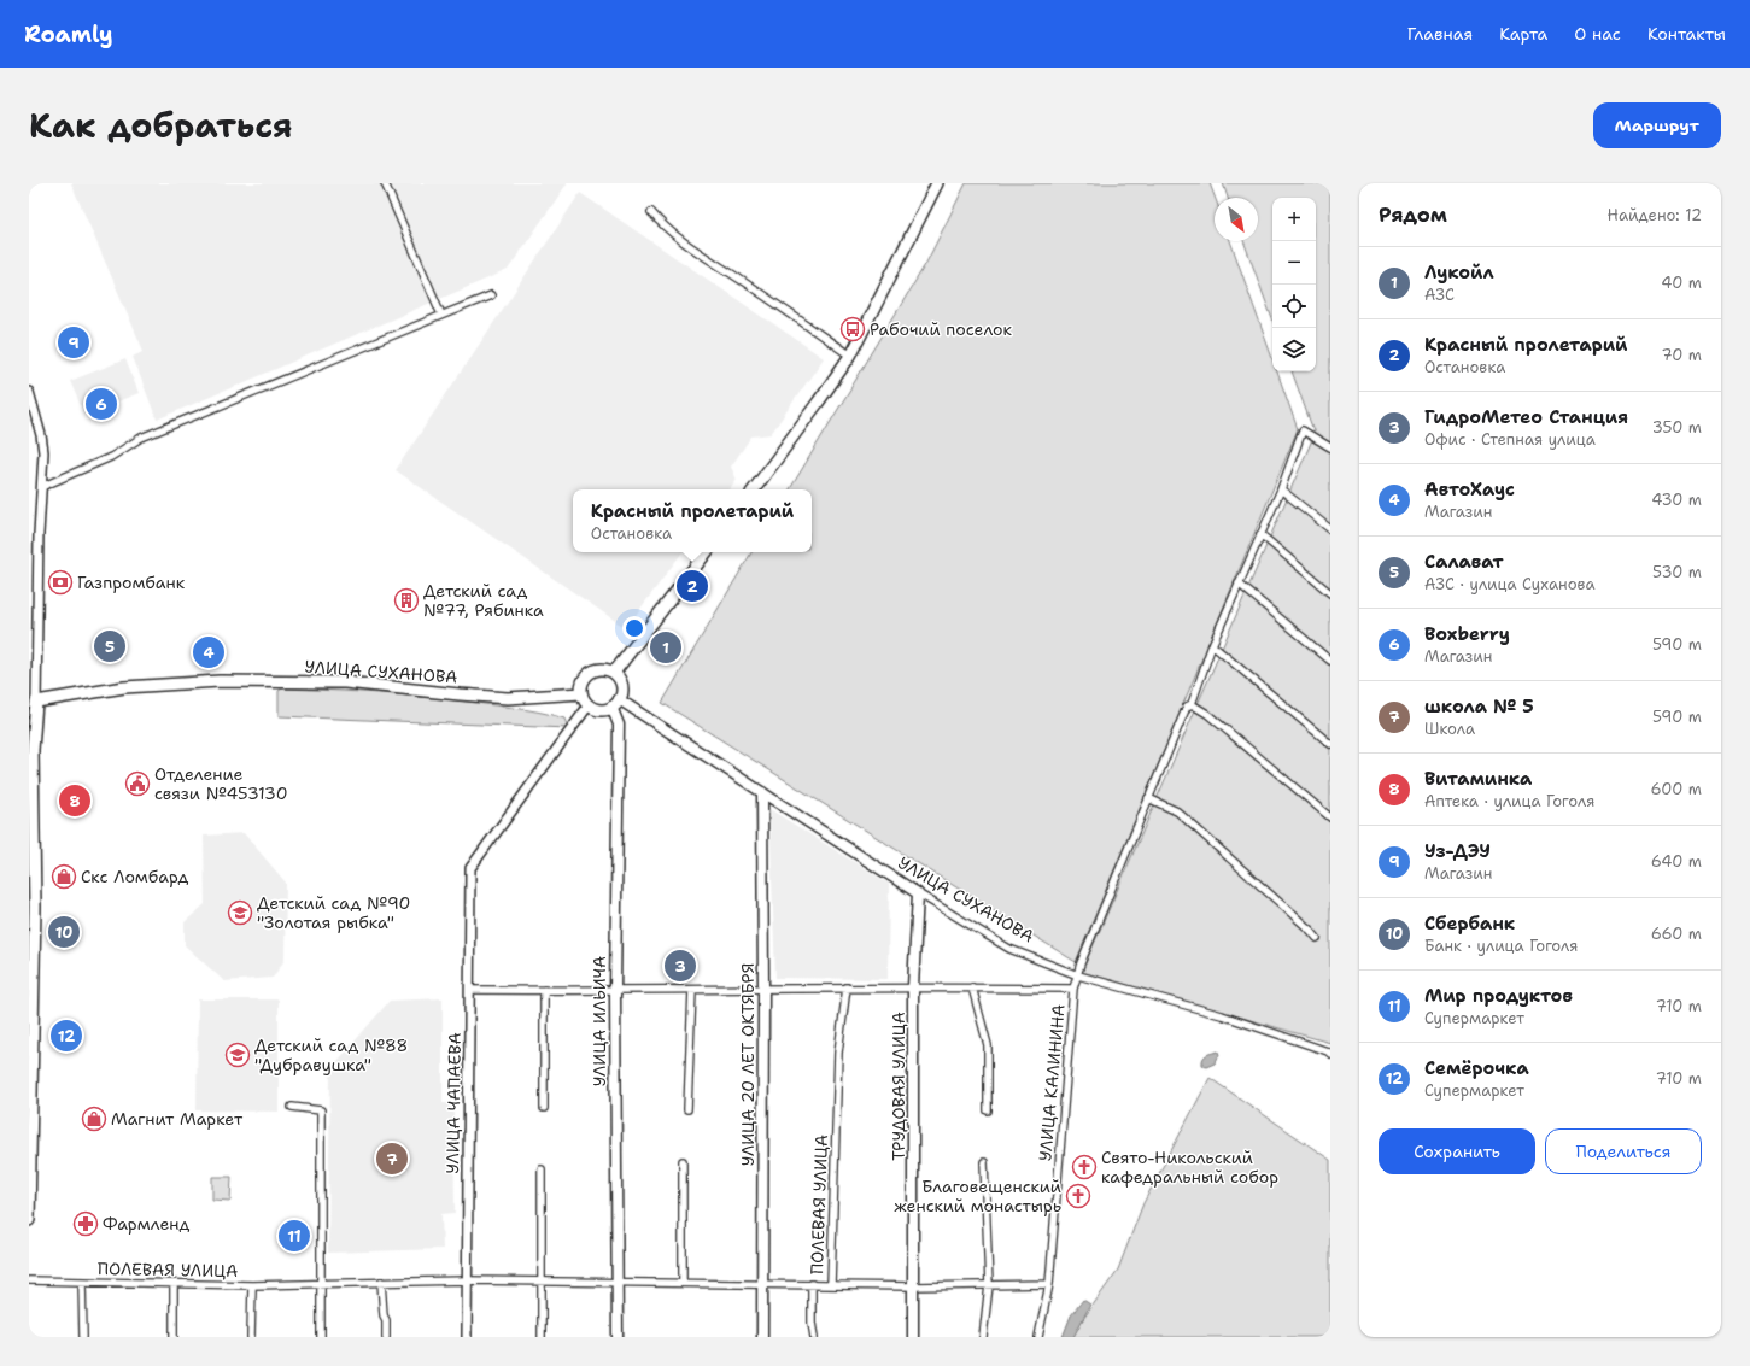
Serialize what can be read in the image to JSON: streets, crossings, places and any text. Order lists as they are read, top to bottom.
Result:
{
  "streets": {
    "main road": [
      "УЛИЦА СУХАНОВА",
      "УЛИЦА ИЛЬИЧА",
      "УЛИЦА 20 ЛЕТ ОКТЯБРЯ",
      "ТРУДОВАЯ УЛИЦА"
    ],
    "street": ["УЛИЦА КАЛИНИНА", "УЛИЦА ЧАПАЕВА", "ПОЛЕВАЯ УЛИЦА"]
  },
  "crossings": [
    ["УЛИЦА СУХАНОВА", "УЛИЦА ИЛЬИЧА"],
    ["УЛИЦА СУХАНОВА", "УЛИЦА 20 ЛЕТ ОКТЯБРЯ"],
    ["УЛИЦА СУХАНОВА", "УЛИЦА КАЛИНИНА"],
    ["УЛИЦА СУХАНОВА", "ТРУДОВАЯ УЛИЦА"],
    ["УЛИЦА СУХАНОВА", "УЛИЦА ЧАПАЕВА"],
    ["УЛИЦА ИЛЬИЧА", "УЛИЦА ЧАПАЕВА"],
    ["УЛИЦА ИЛЬИЧА", "ПОЛЕВАЯ УЛИЦА"],
    ["УЛИЦА 20 ЛЕТ ОКТЯБРЯ", "ПОЛЕВАЯ УЛИЦА"],
    ["УЛИЦА КАЛИНИНА", "ПОЛЕВАЯ УЛИЦА"],
    ["ТРУДОВАЯ УЛИЦА", "ПОЛЕВАЯ УЛИЦА"],
    ["УЛИЦА ЧАПАЕВА", "ПОЛЕВАЯ УЛИЦА"]
  ],
  "places": {
    "bus stop": ["Рабочий поселок"],
    "bank": ["Газпромбанк"],
    "building": ["Детский сад №77, Рябинка"],
    "public building": ["Отделение связи №453130"],
    "shop": ["Скс Ломбард", "Магнит Маркет"],
    "school or university": ["Детский сад №90 \"Золотая рыбка\"", "Детский сад №88 \"Дубравушка\""],
    "church": ["Свято-Никольский кафедральный собор", "Благовещенский женский монастырь"],
    "pharmacy": ["Фармленд"]
  },
  "north": "bottom right",
  "page": {
    "header": "Roamly",
    "nav": [
      "Главная",
      "Карта",
      "О нас",
      "Контакты"
    ],
    "title": "Как добраться",
    "buttons": [
      "Маршрут",
      ["Сохранить", "Поделиться"]
    ],
    "heading": ["Рядом", "Найдено: 12"],
    "map_buttons": ["+", "−"],
    "list": [
      {
        "mark": "1",
        "name": "Лукойл",
        "note": "АЗС",
        "value": "40 m"
      },
      {
        "mark": "2",
        "name": "Красный пролетарий",
        "note": "Остановка",
        "value": "70 m"
      },
      {
        "mark": "3",
        "name": "ГидроМетео Станция",
        "note": "Офис · Степная улица",
        "value": "350 m"
      },
      {
        "mark": "4",
        "name": "АвтоХаус",
        "note": "Магазин",
        "value": "430 m"
      },
      {
        "mark": "5",
        "name": "Салават",
        "note": "АЗС · улица Суханова",
        "value": "530 m"
      },
      {
        "mark": "6",
        "name": "Boxberry",
        "note": "Магазин",
        "value": "590 m"
      },
      {
        "mark": "7",
        "name": "школа № 5",
        "note": "Школа",
        "value": "590 m"
      },
      {
        "mark": "8",
        "name": "Витаминка",
        "note": "Аптека · улица Гоголя",
        "value": "600 m"
      },
      {
        "mark": "9",
        "name": "Уз-ДЭУ",
        "note": "Магазин",
        "value": "640 m"
      },
      {
        "mark": "10",
        "name": "Сбербанк",
        "note": "Банк · улица Гоголя",
        "value": "660 m"
      },
      {
        "mark": "11",
        "name": "Мир продуктов",
        "note": "Супермаркет",
        "value": "710 m"
      },
      {
        "mark": "12",
        "name": "Семёрочка",
        "note": "Супермаркет",
        "value": "710 m"
      }
    ],
    "pins": [
      "9",
      "6",
      "2",
      "5",
      "1",
      "4",
      "8",
      "10",
      "3",
      "12",
      "7",
      "11"
    ],
    "popup": ["Красный пролетарий", "Остановка"]
  }
}
